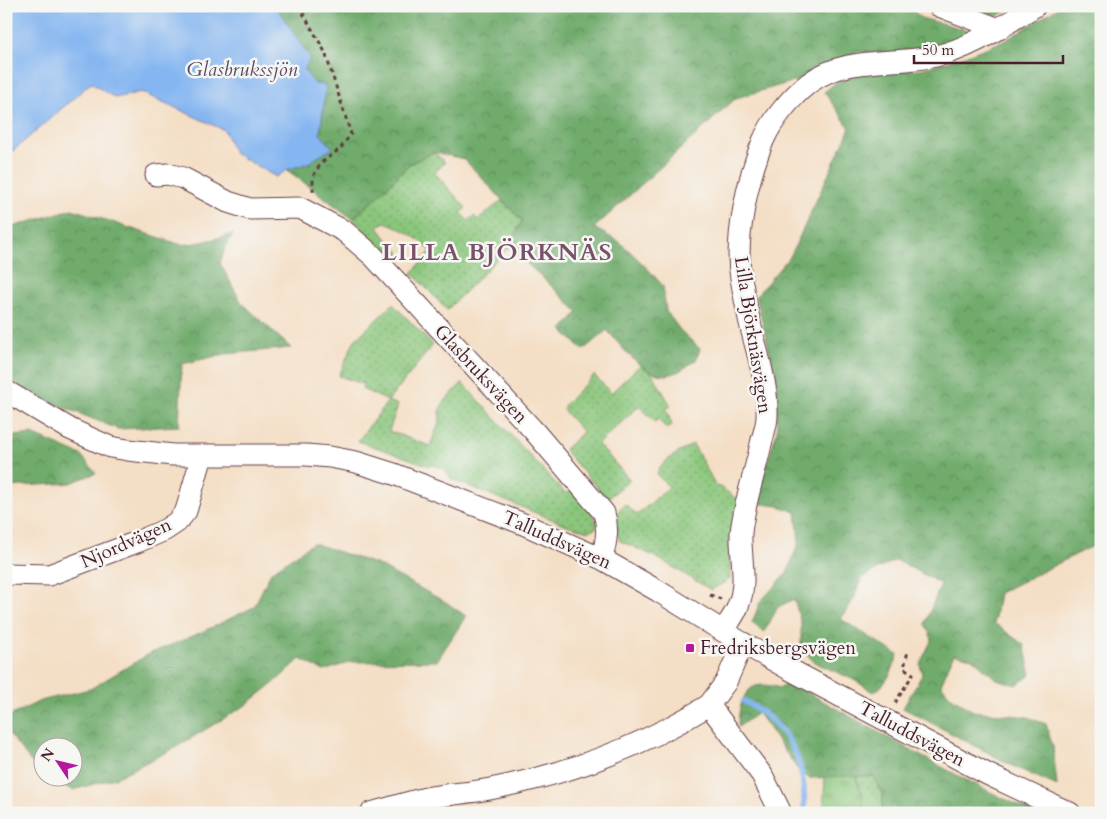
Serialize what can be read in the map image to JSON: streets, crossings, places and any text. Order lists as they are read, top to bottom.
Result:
{
  "streets": {
    "street": [
      "Lilla Björknäsvägen",
      "Glasbruksvägen",
      "Talluddsvägen",
      "Njordvägen"
    ]
  },
  "crossings": [
    ["Lilla Björknäsvägen", "Talluddsvägen"],
    ["Glasbruksvägen", "Talluddsvägen"],
    ["Talluddsvägen", "Njordvägen"]
  ],
  "districts": ["LILLA BJÖRKNÄS"],
  "water": ["Glasbrukssjön"],
  "places": {
    "transit": ["Fredriksbergsvägen"]
  },
  "scale_bar": "50 m",
  "north": "top left"
}
